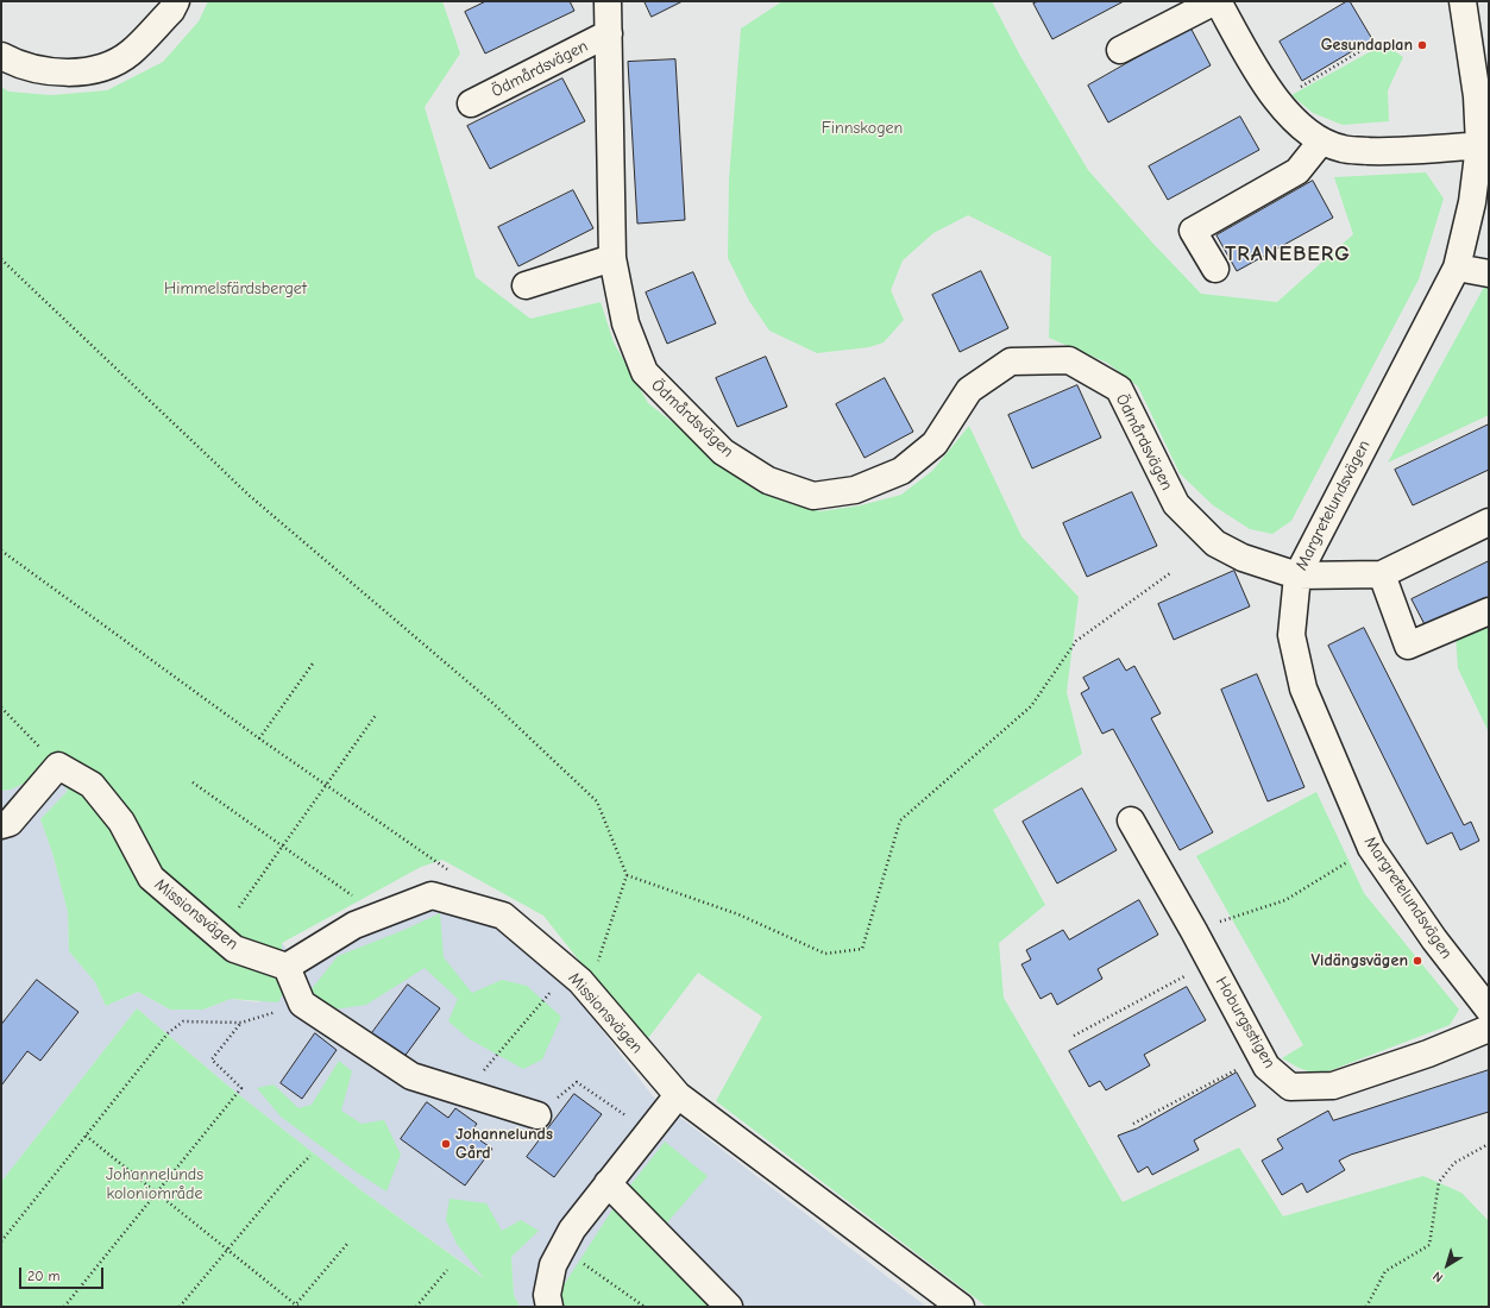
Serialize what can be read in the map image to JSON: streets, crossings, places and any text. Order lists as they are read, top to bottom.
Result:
{
  "streets": {
    "street": [
      "Ödmårdsvägen",
      "Margretelundsvägen",
      "Missionsvägen",
      "Hoburgsstigen"
    ]
  },
  "crossings": [
    ["Ödmårdsvägen", "Margretelundsvägen"]
  ],
  "districts": ["TRANEBERG"],
  "parks": ["Finnskogen", "Himmelsfärdsberget", "Johannelunds koloniområde"],
  "places": ["Gesundaplan", "Vidängsvägen", "Johannelunds Gård"],
  "scale_bar": "20 m",
  "north": "bottom left"
}
